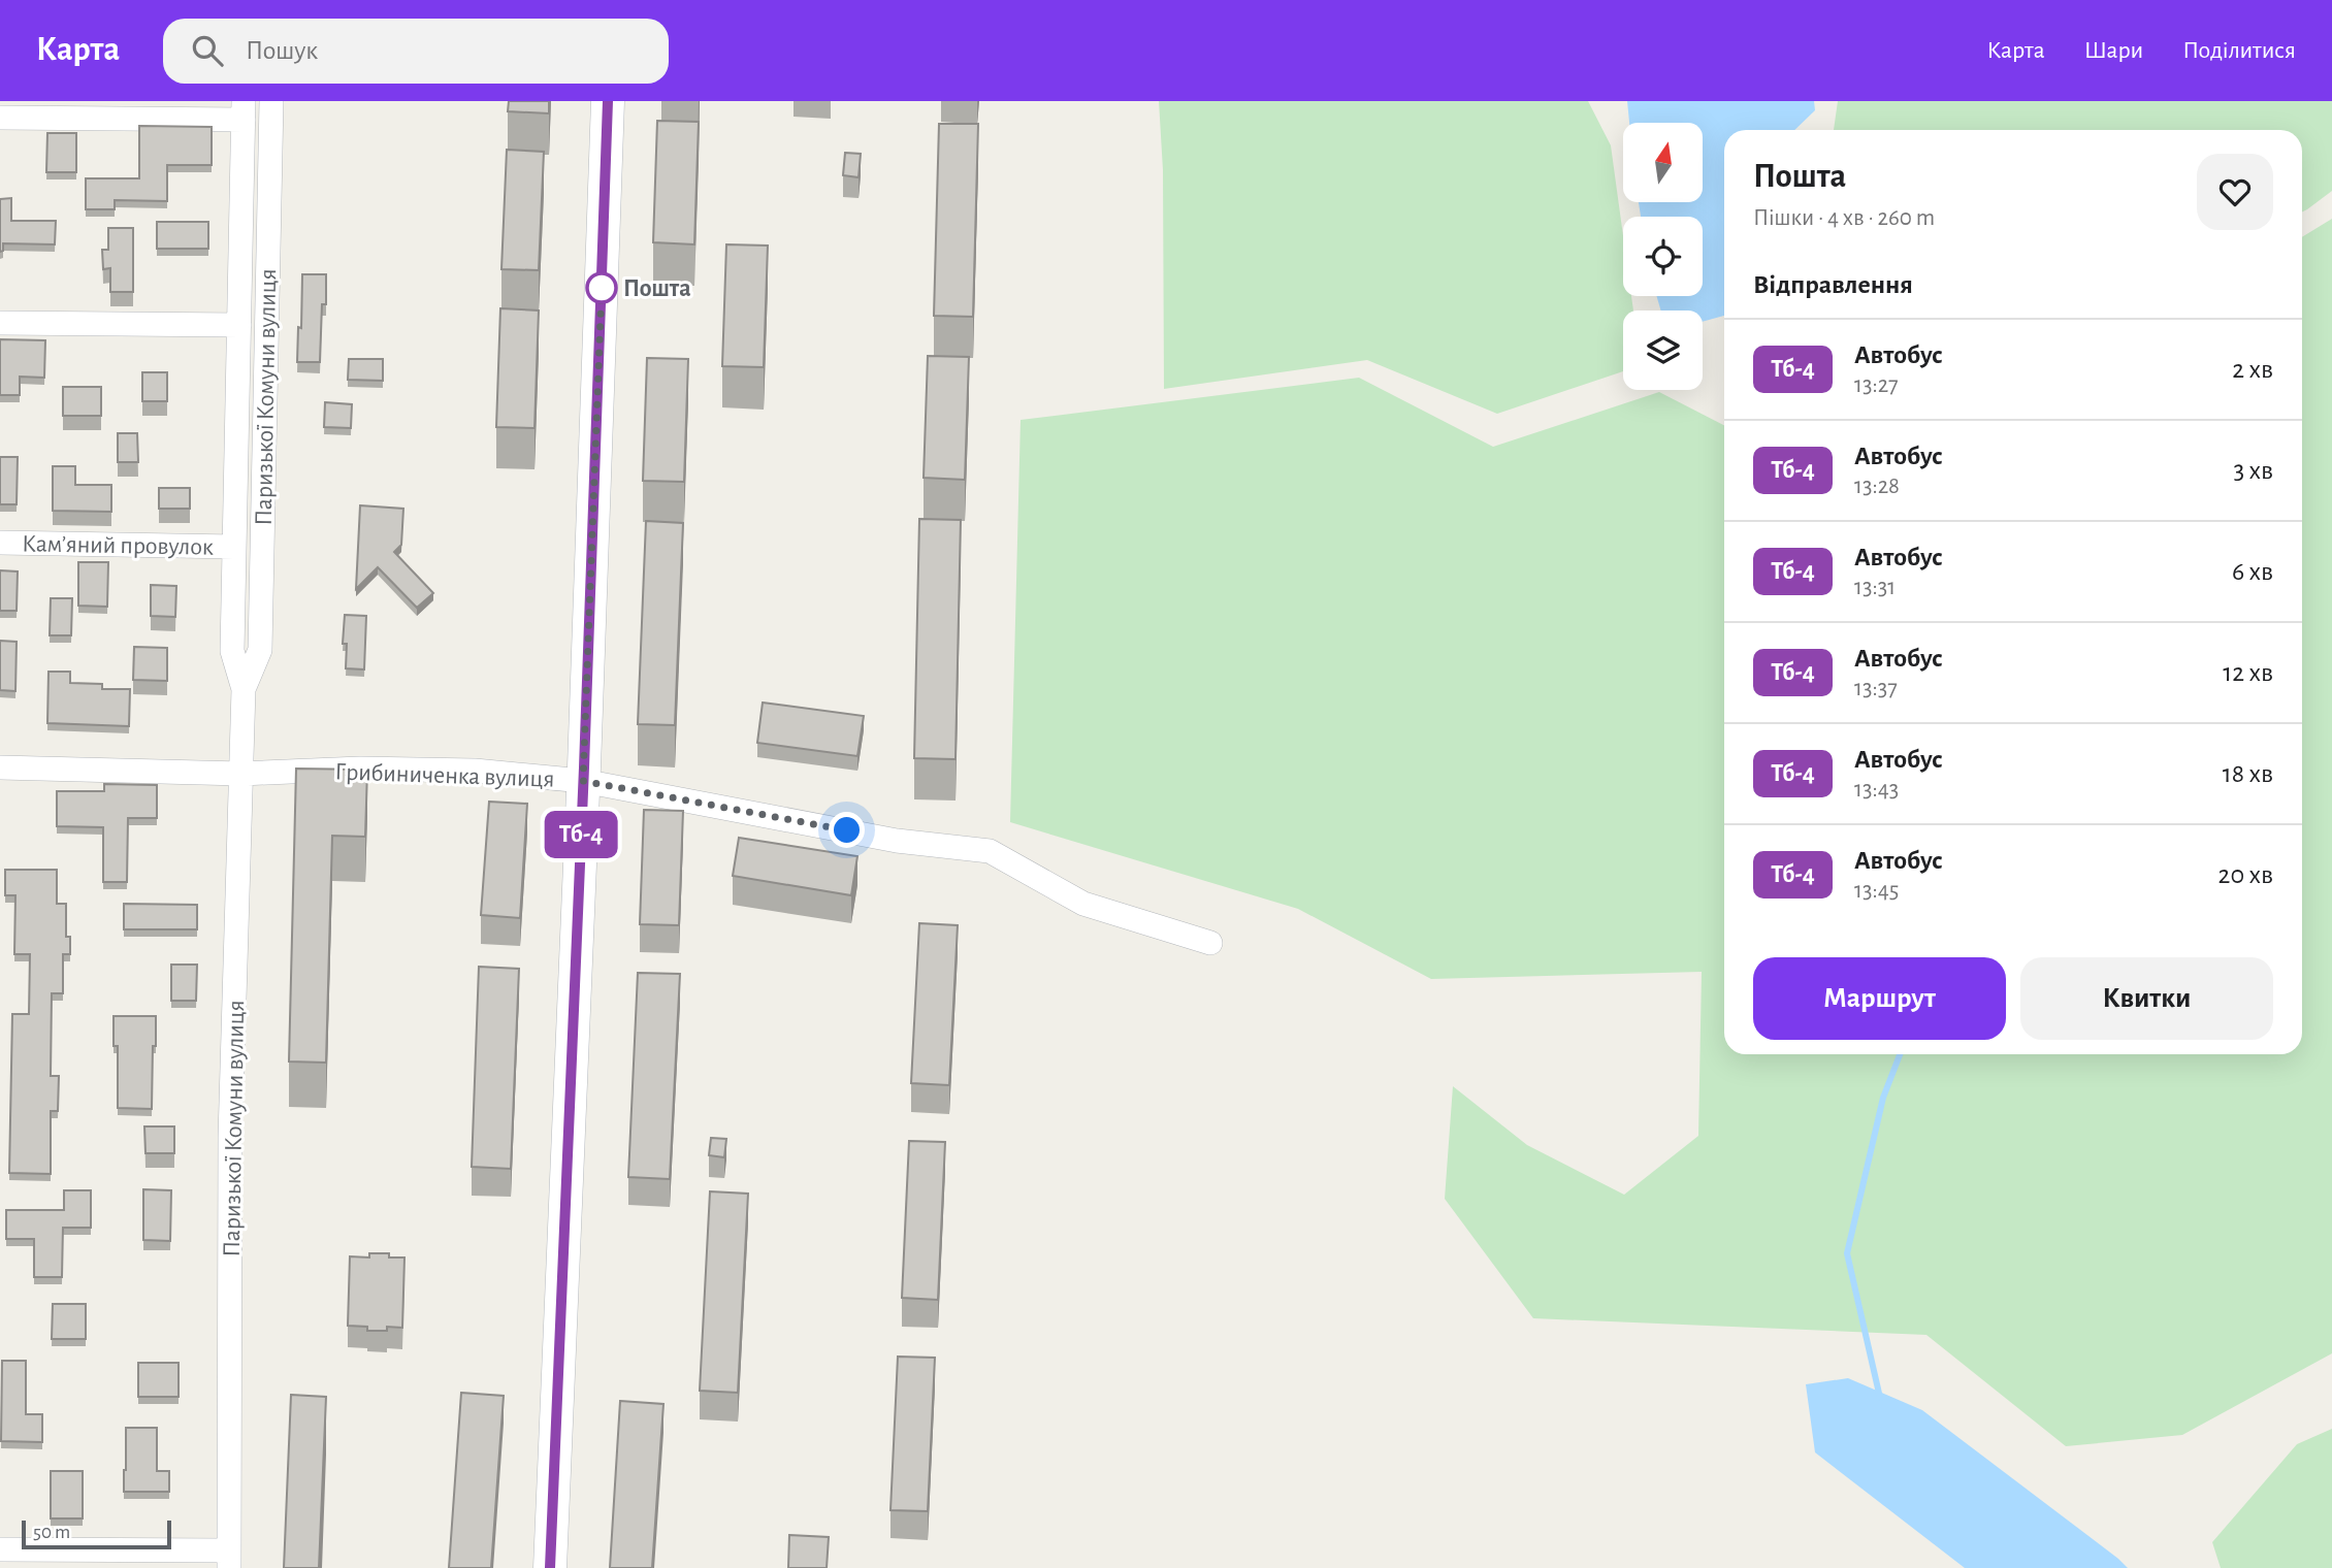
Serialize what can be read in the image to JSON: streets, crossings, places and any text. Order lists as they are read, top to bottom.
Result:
{
  "streets": {
    "street": ["Паризької Комуни вулиця", "Кам’яний провулок", "Грибиниченка вулиця"]
  },
  "crossings": [
    ["Паризької Комуни вулиця", "Кам’яний провулок"],
    ["Паризької Комуни вулиця", "Грибиниченка вулиця"]
  ],
  "places": ["Пошта"],
  "lines": ["bus line Тб-4"],
  "scale_bar": "50 m",
  "north": "top",
  "page": {
    "header": "Карта",
    "search": "Пошук",
    "nav": ["Карта", "Шари", "Поділитися"],
    "on_map": "Тб-4",
    "heading": [
      ["Пошта", "Пішки · 4 хв · 260 m"],
      "Відправлення"
    ],
    "list": [
      {
        "mark": "Тб-4",
        "name": "Автобус",
        "note": "13:27",
        "value": "2 хв"
      },
      {
        "mark": "Тб-4",
        "name": "Автобус",
        "note": "13:28",
        "value": "3 хв"
      },
      {
        "mark": "Тб-4",
        "name": "Автобус",
        "note": "13:31",
        "value": "6 хв"
      },
      {
        "mark": "Тб-4",
        "name": "Автобус",
        "note": "13:37",
        "value": "12 хв"
      },
      {
        "mark": "Тб-4",
        "name": "Автобус",
        "note": "13:43",
        "value": "18 хв"
      },
      {
        "mark": "Тб-4",
        "name": "Автобус",
        "note": "13:45",
        "value": "20 хв"
      }
    ],
    "buttons": ["Маршрут", "Квитки"],
    "scale": "50 m"
  }
}
